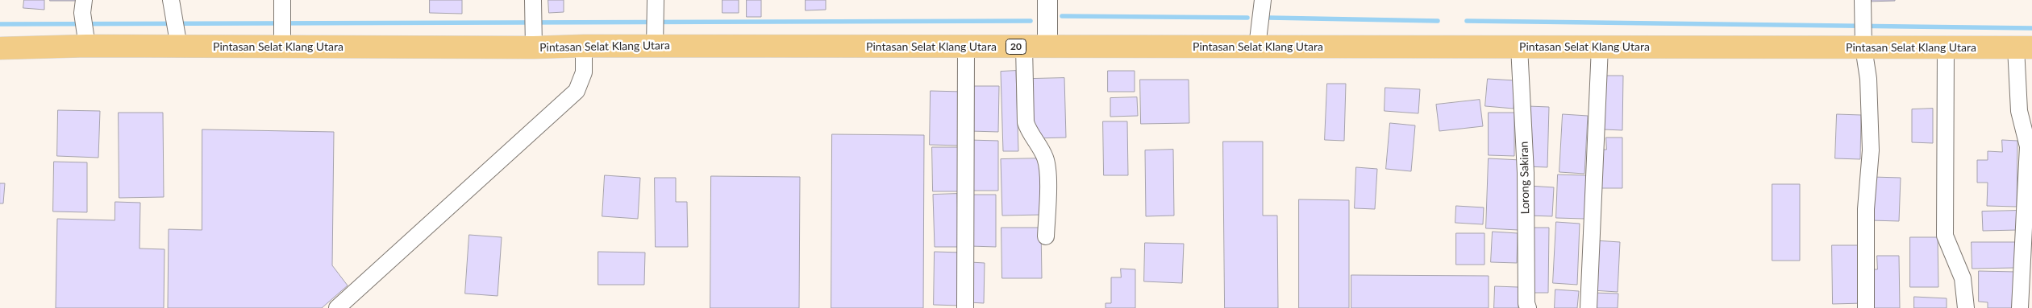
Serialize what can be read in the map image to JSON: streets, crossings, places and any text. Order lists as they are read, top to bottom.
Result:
{
  "streets": {
    "highway": ["Pintasan Selat Klang Utara", "20"],
    "street": ["Lorong Sakiran"]
  },
  "crossings": [
    ["Pintasan Selat Klang Utara", "Lorong Sakiran"]
  ]
}
